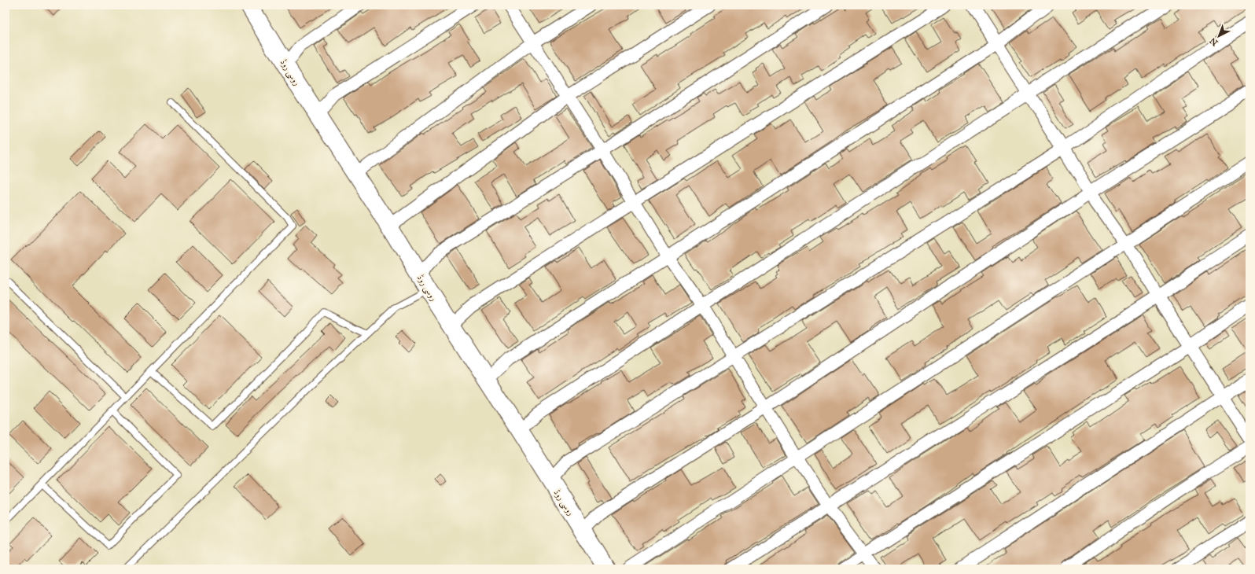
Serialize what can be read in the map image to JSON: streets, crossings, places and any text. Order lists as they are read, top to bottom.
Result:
{
  "streets": {
    "main road": ["روسی روڈ"]
  },
  "north": "bottom left"
}
